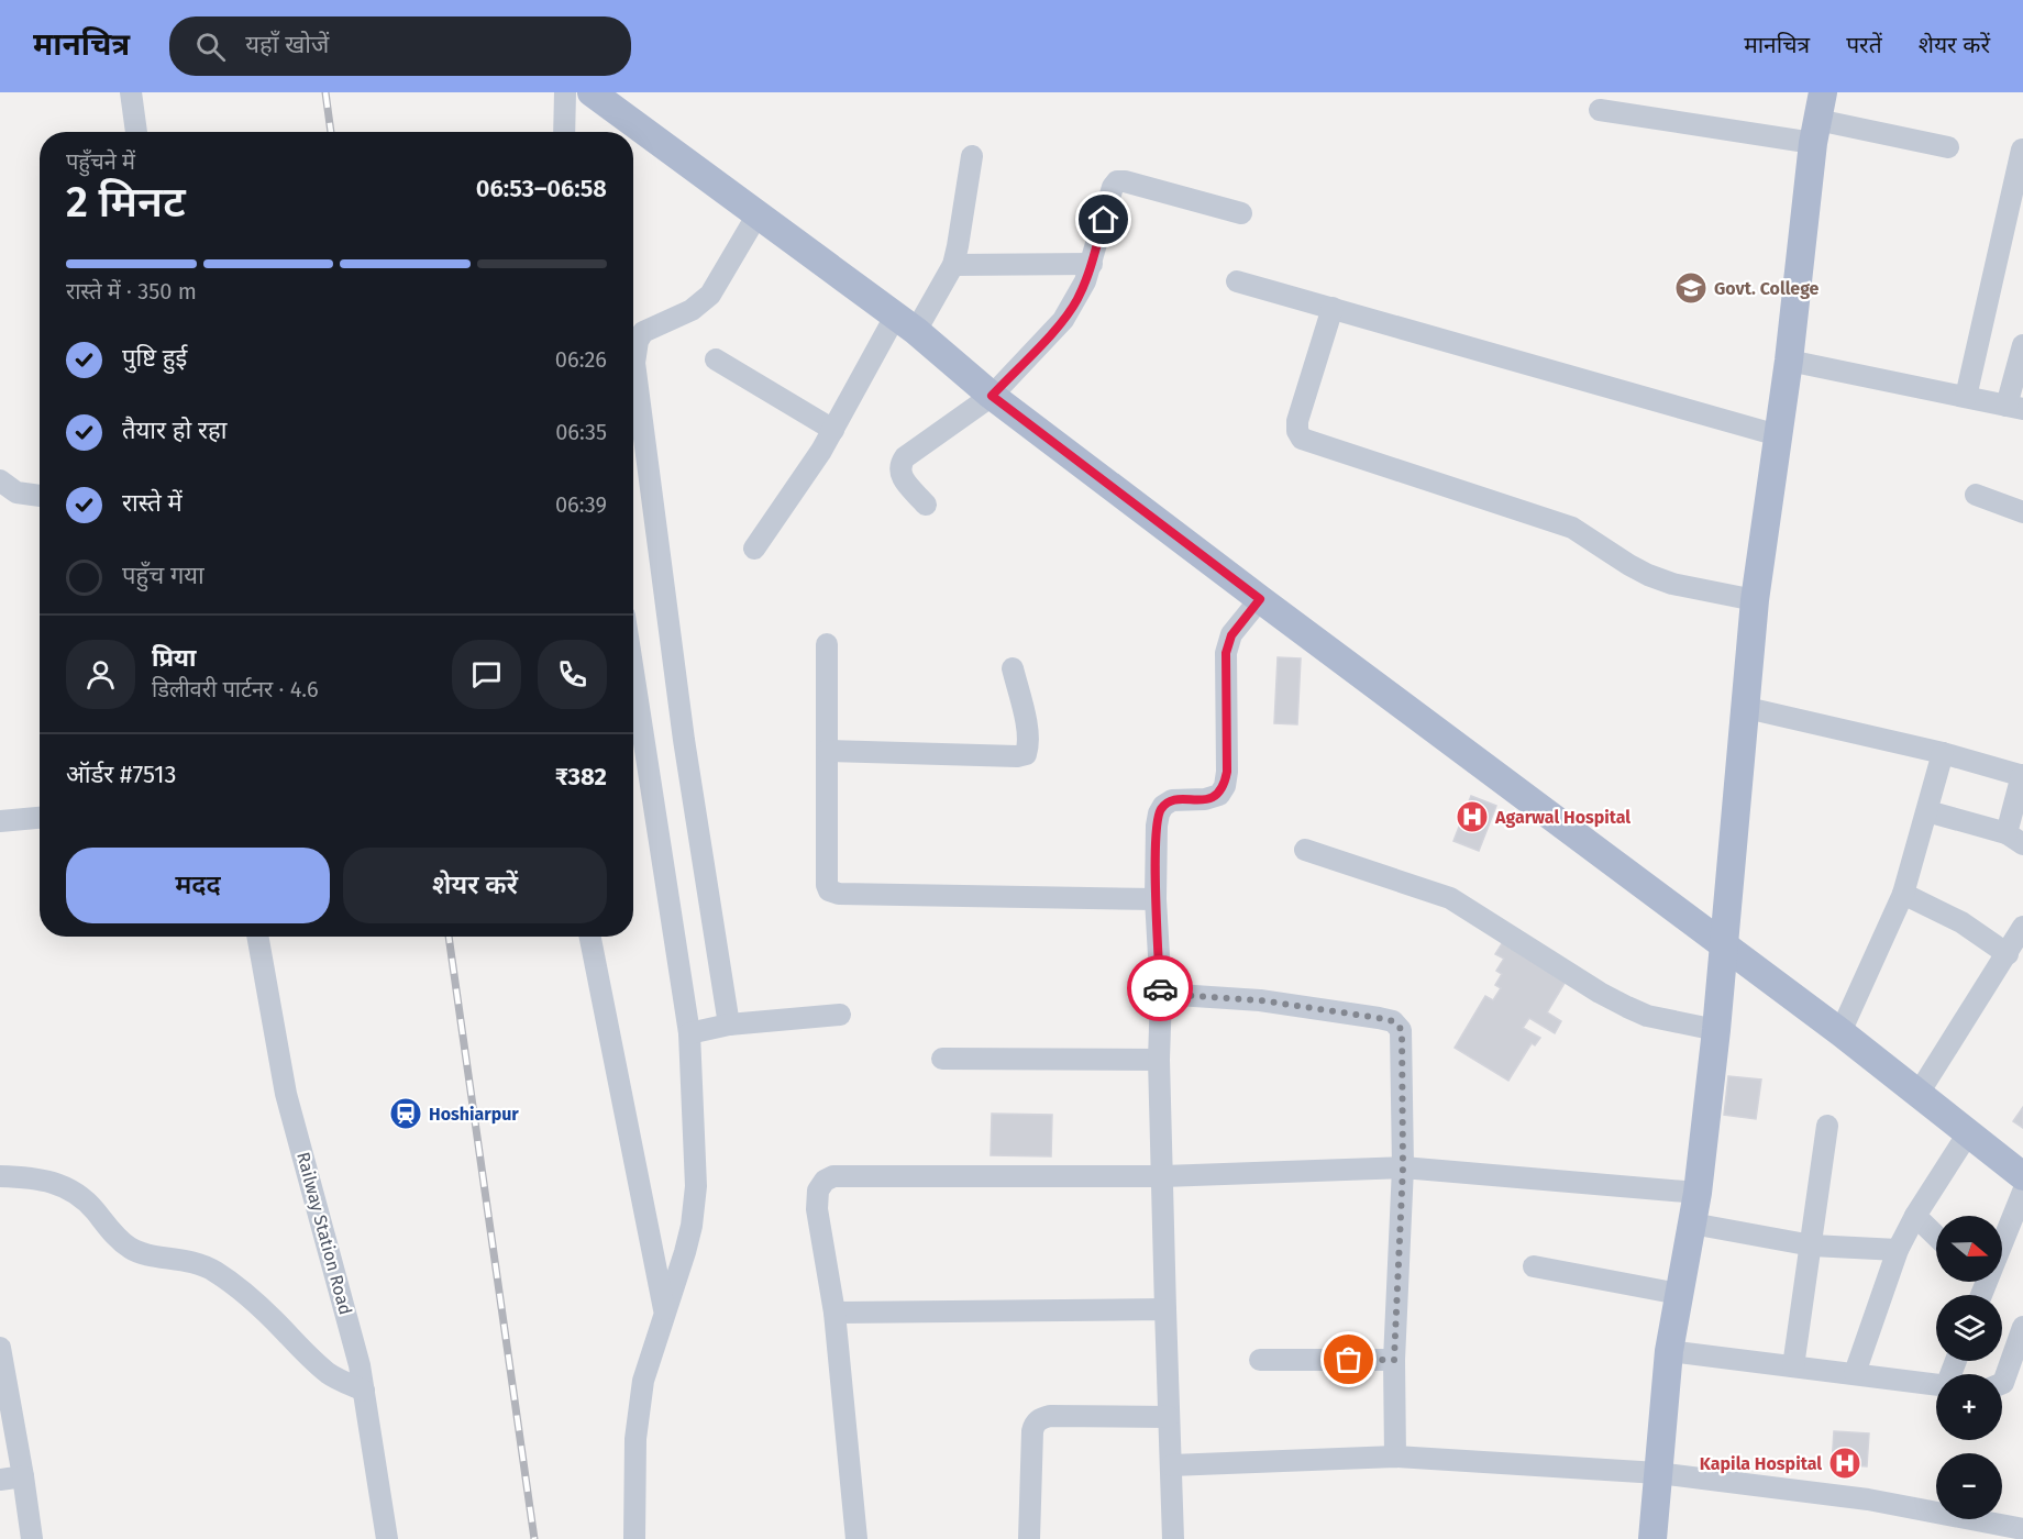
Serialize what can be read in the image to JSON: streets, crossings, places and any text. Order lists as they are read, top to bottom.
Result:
{
  "streets": {
    "street": ["Railway Station Road"]
  },
  "places": {
    "school or university": ["Govt. College"],
    "hospital": ["Agarwal Hospital", "Kapila Hospital"],
    "station": ["Hoshiarpur"]
  },
  "north": "right",
  "page": {
    "header": "मानचित्र",
    "search": "यहाँ खोजें",
    "nav": ["मानचित्र", "परतें", "शेयर करें"],
    "heading": ["2 मिनट", "पहुँचने में", "06:53–06:58"],
    "panel": [
      "प्रिया",
      "डिलीवरी पार्टनर · 4.6",
      "ऑर्डर #7513",
      "₹382"
    ],
    "bar": "रास्ते में · 350 m",
    "list": [
      ["पुष्टि हुई", "06:26"],
      ["तैयार हो रहा", "06:35"],
      ["रास्ते में", "06:39"],
      "पहुँच गया"
    ],
    "buttons": ["मदद", "शेयर करें"],
    "map_buttons": ["+", "−"]
  }
}
